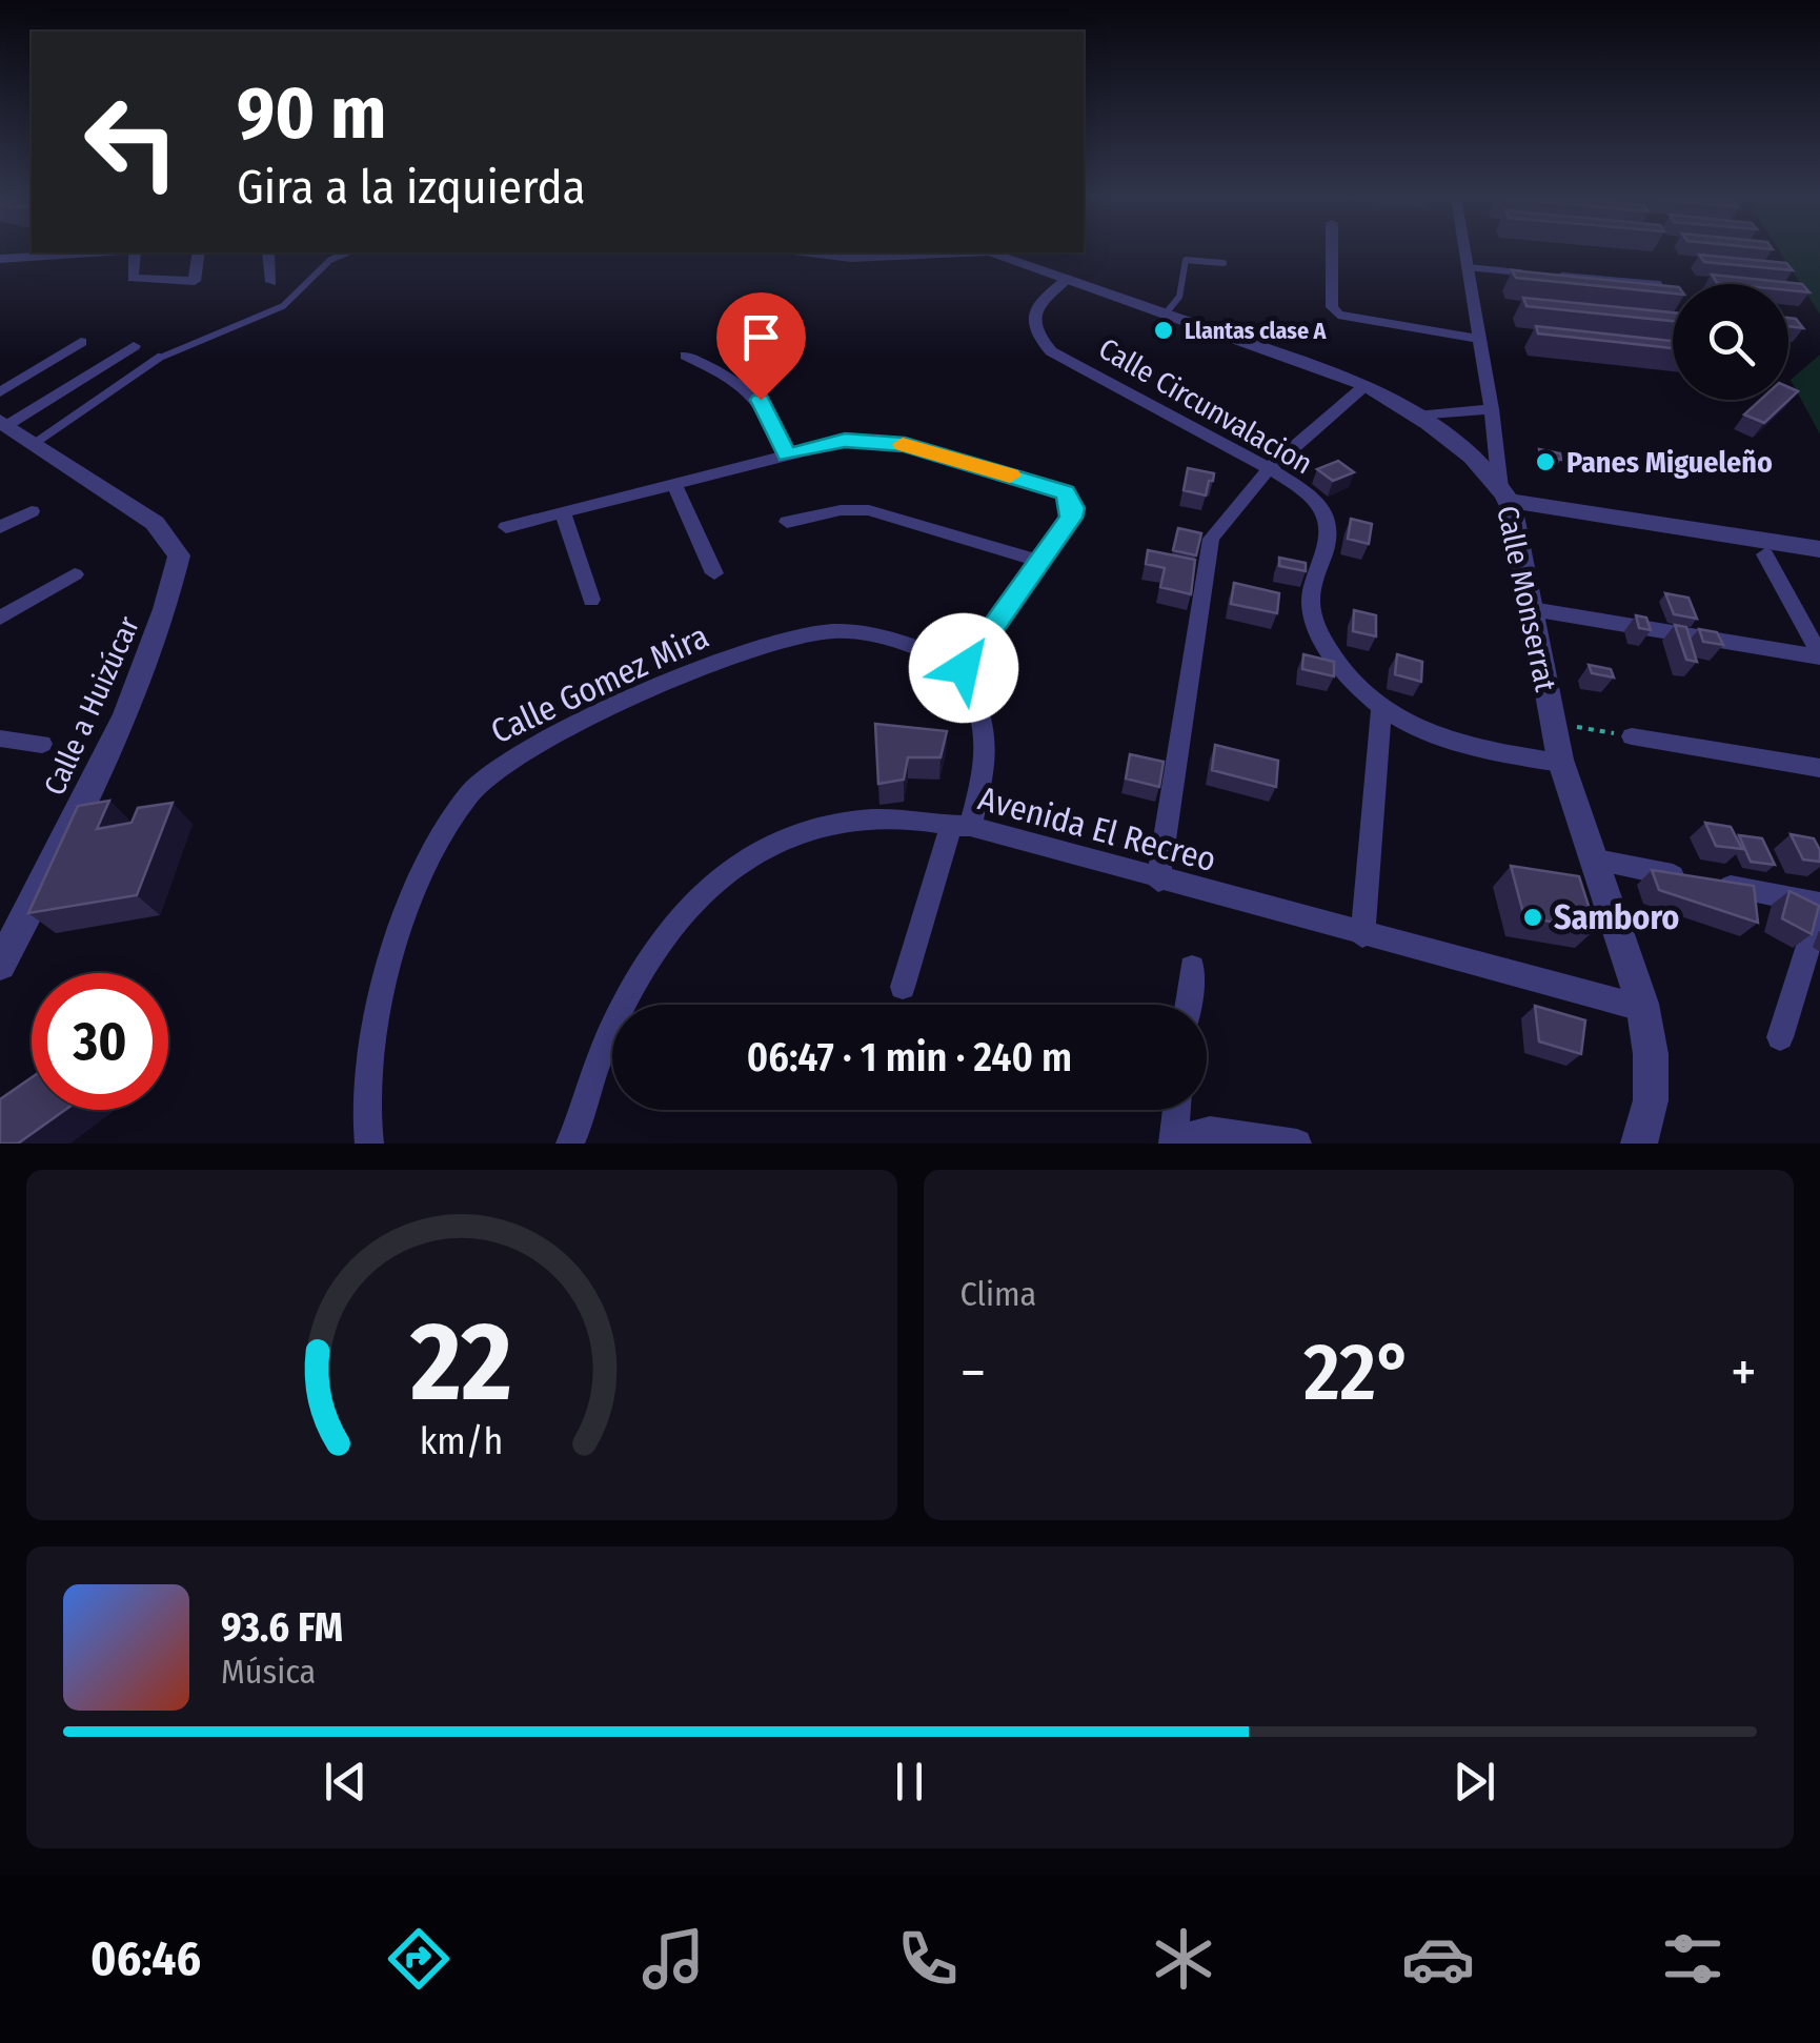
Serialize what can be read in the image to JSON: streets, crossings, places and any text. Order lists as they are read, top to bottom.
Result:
{
  "streets": {
    "street": [
      "Calle Circunvalacion",
      "Calle Monserrat",
      "Calle Gomez Mira",
      "Calle a Huizúcar",
      "Avenida El Recreo"
    ]
  },
  "crossings": [
    ["Calle Circunvalacion", "Calle Monserrat"],
    ["Calle Monserrat", "Avenida El Recreo"]
  ],
  "places": ["Llantas clase A", "Panes Migueleño", "Samboro"],
  "page": {
    "turn": ["90 m", "Gira a la izquierda"],
    "limit": "30",
    "trip": "06:47 · 1 min · 240 m",
    "tile": "Clima",
    "heat": ["−", "22°", "+"],
    "song": ["93.6 FM", "Música"],
    "tabs": "06:46",
    "gauge": ["22", "km/h"]
  }
}
